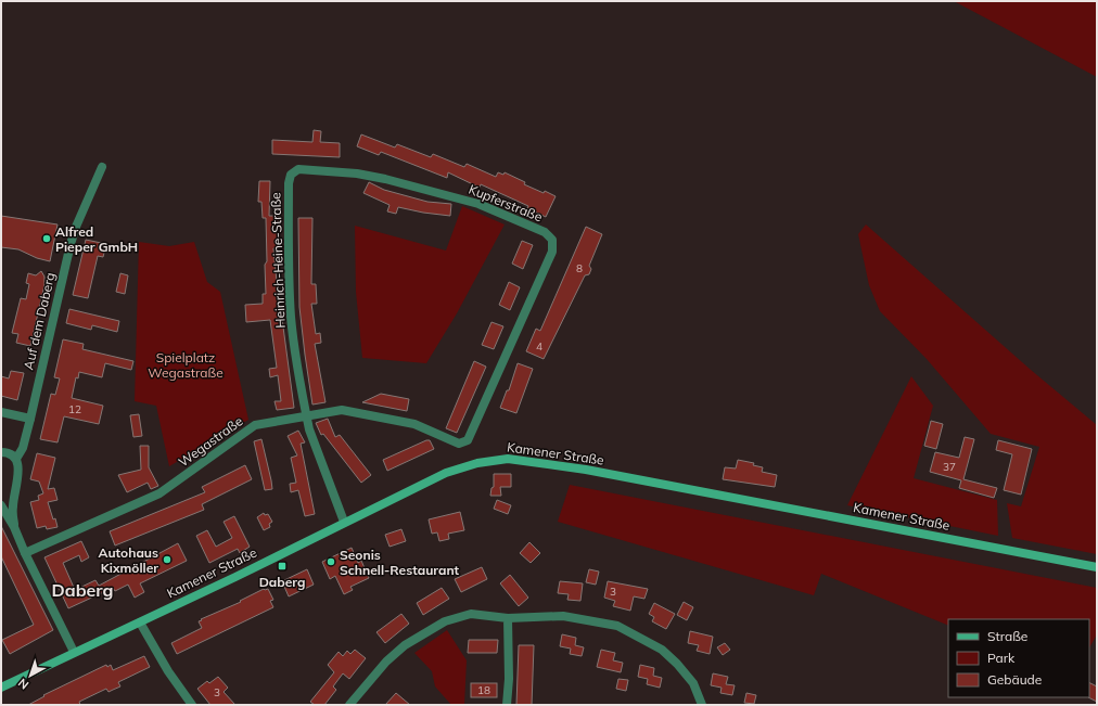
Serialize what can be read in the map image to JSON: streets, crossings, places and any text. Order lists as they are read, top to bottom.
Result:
{
  "streets": {
    "main road": ["Kamener Straße"],
    "street": [
      "Kupferstraße",
      "Heinrich-Heine-Straße",
      "Auf dem Daberg",
      "Wegastraße"
    ]
  },
  "crossings": [
    ["Kupferstraße", "Heinrich-Heine-Straße"],
    ["Kupferstraße", "Wegastraße"],
    ["Heinrich-Heine-Straße", "Wegastraße"],
    ["Heinrich-Heine-Straße", "Kamener Straße"],
    ["Auf dem Daberg", "Wegastraße"],
    ["Auf dem Daberg", "Kamener Straße"]
  ],
  "districts": ["Daberg"],
  "parks": ["Spielplatz Wegastraße"],
  "places": {
    "other": ["Alfred Pieper GmbH", "Autohaus Kixmöller", "Seonis Schnell-Restaurant"],
    "transit": ["Daberg"]
  },
  "house_numbers": [
    "8",
    "4",
    "12",
    "37",
    "3",
    "18",
    "3"
  ],
  "legend": ["Straße", "Park", "Gebäude"],
  "north": "bottom left"
}
